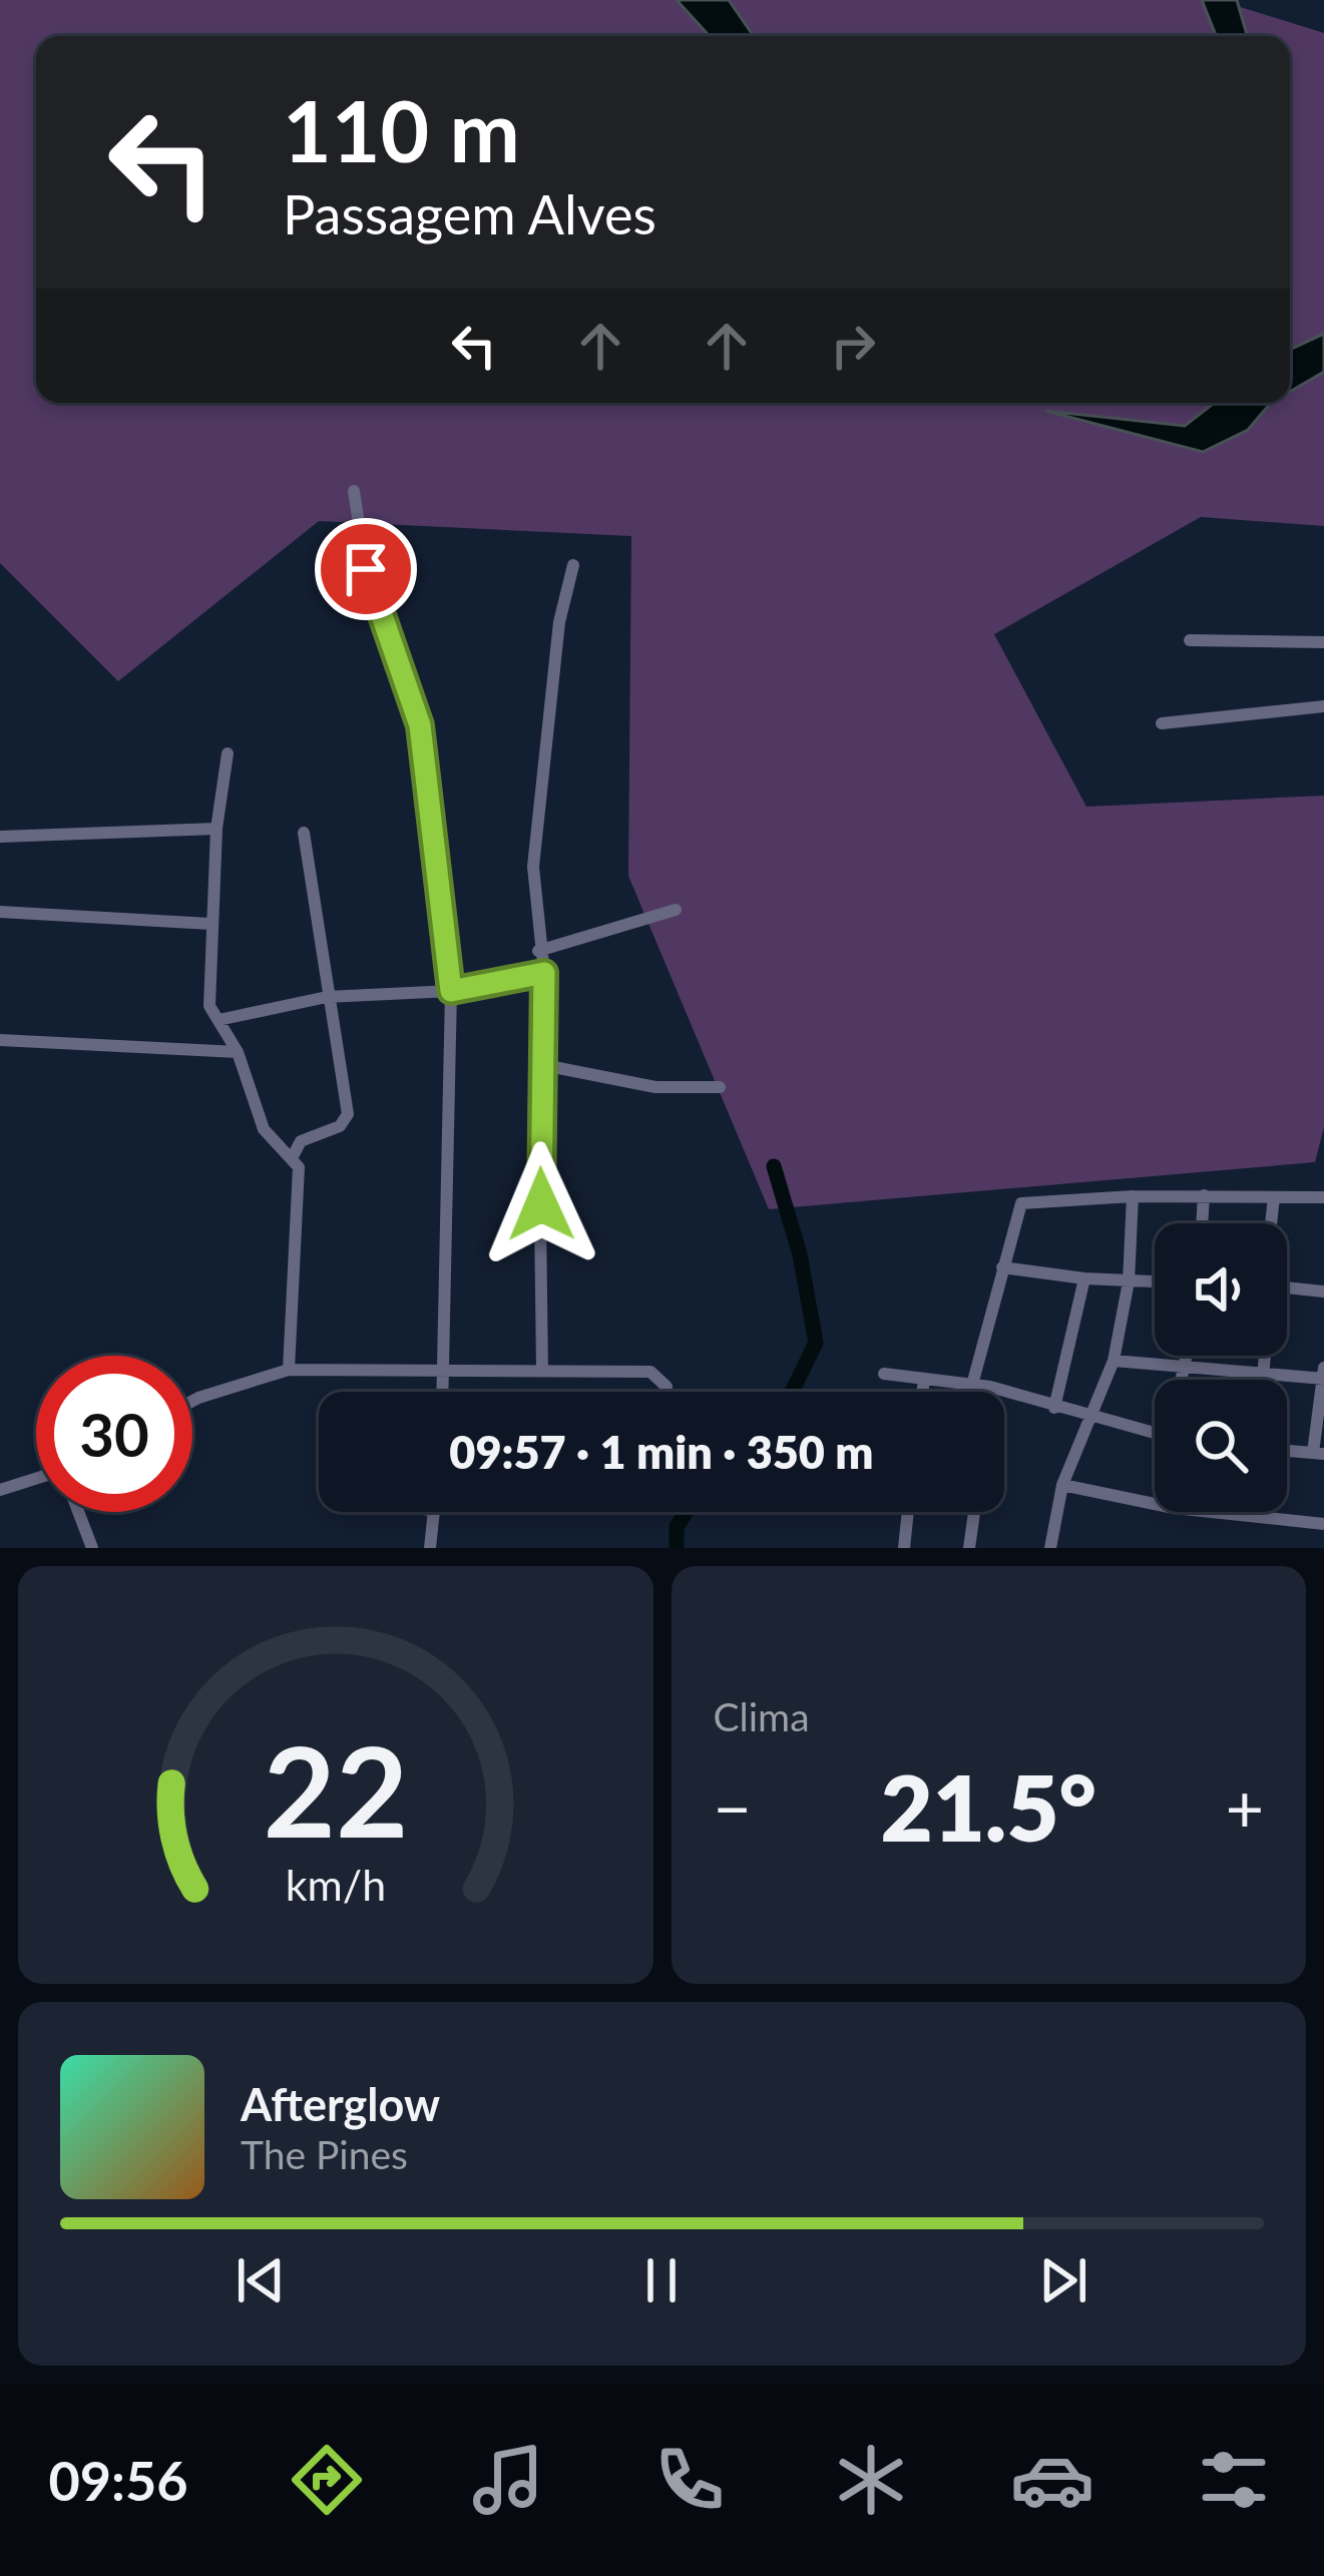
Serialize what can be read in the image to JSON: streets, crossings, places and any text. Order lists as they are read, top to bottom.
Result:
{
  "page": {
    "turn": ["110 m", "Passagem Alves"],
    "limit": "30",
    "trip": "09:57 · 1 min · 350 m",
    "tile": "Clima",
    "heat": ["−", "21.5°", "+"],
    "song": ["Afterglow", "The Pines"],
    "tabs": "09:56",
    "gauge": ["22", "km/h"]
  }
}
